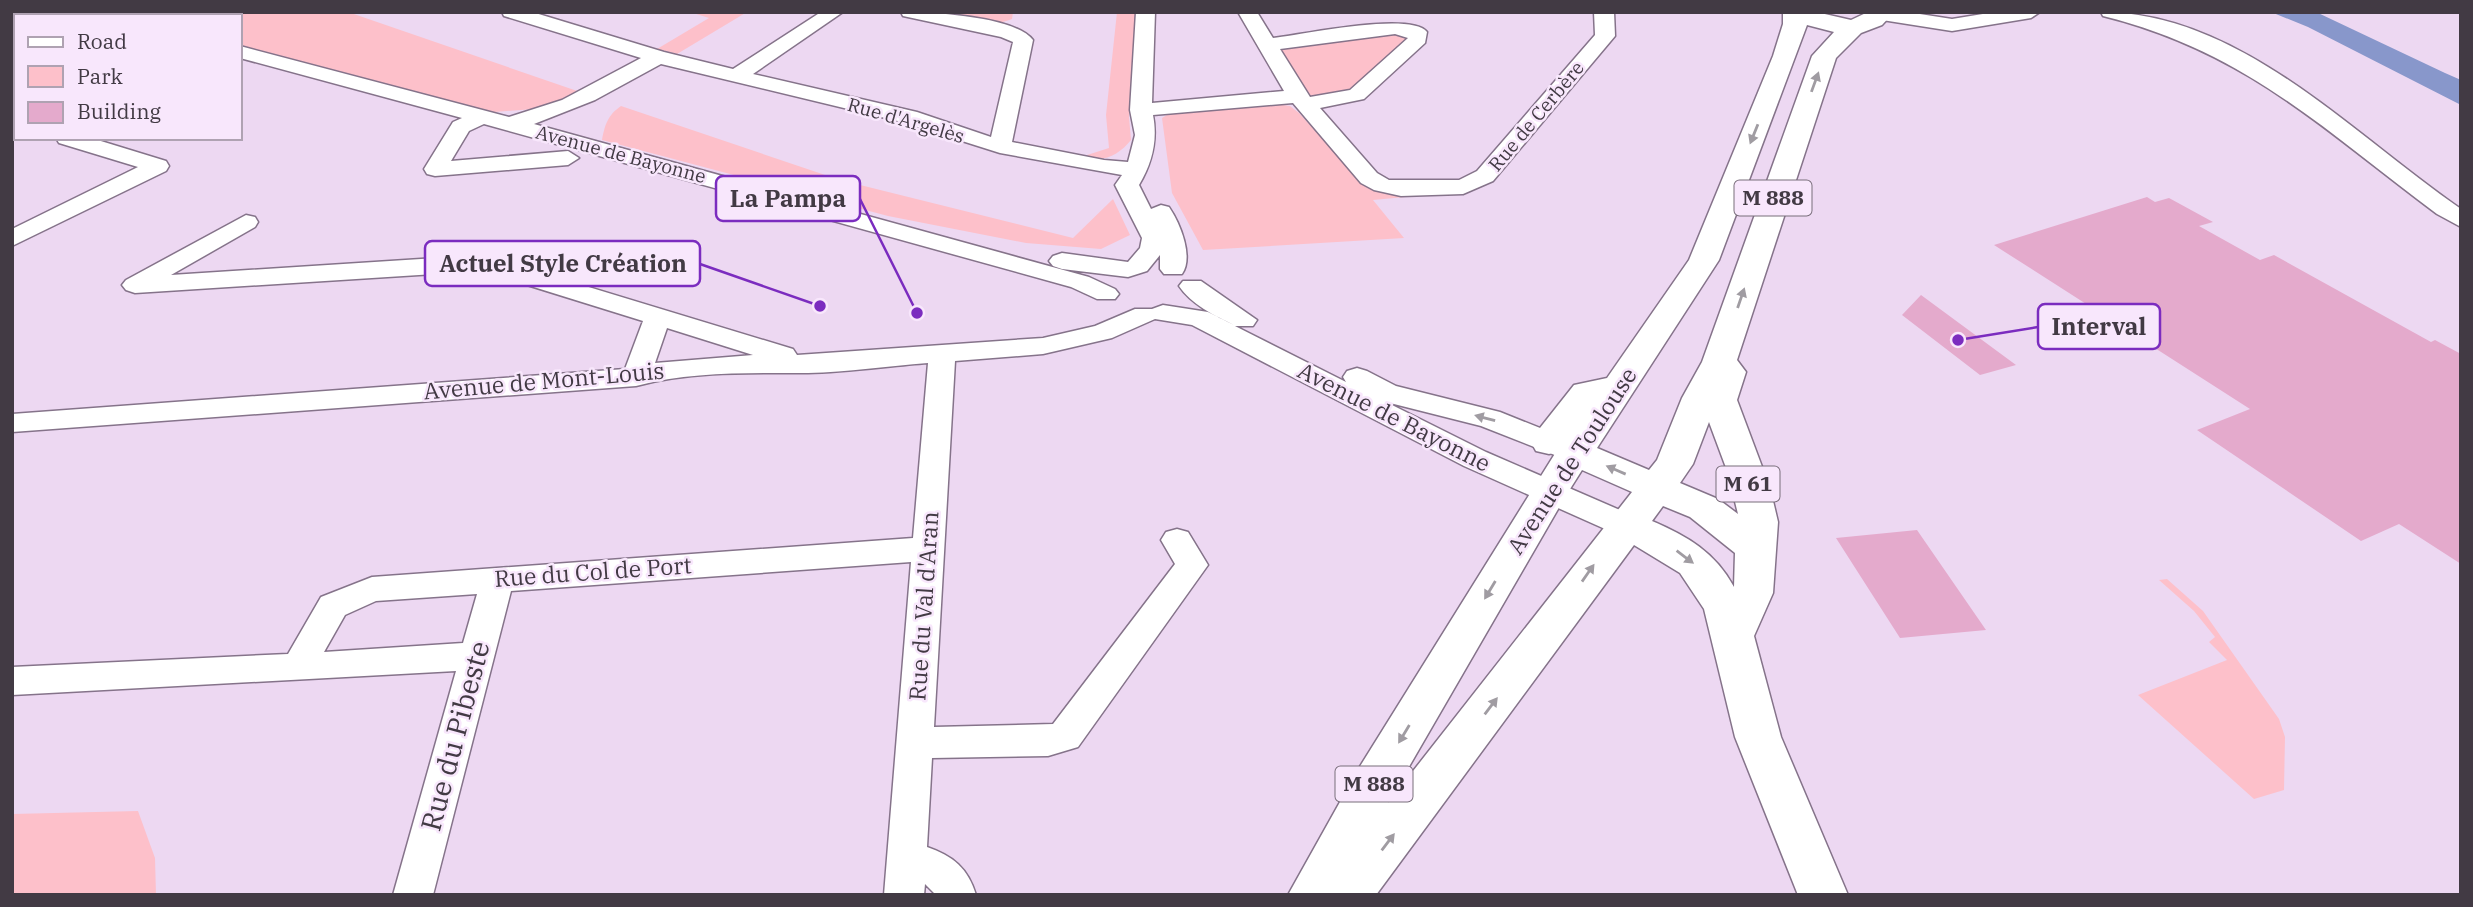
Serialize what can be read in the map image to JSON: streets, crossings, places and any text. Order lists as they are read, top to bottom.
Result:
{
  "streets": {
    "main road": ["M 888", "Avenue de Toulouse", "M 61"],
    "street": [
      "Rue de Cerbère",
      "Rue d'Argelès",
      "Avenue de Bayonne",
      "Avenue de Mont-Louis",
      "Rue du Col de Port",
      "Rue du Val d'Aran",
      "Rue du Pibeste"
    ]
  },
  "crossings": [
    ["Avenue de Bayonne", "M 888"],
    ["Avenue de Bayonne", "Avenue de Mont-Louis"],
    ["Avenue de Bayonne", "Avenue de Toulouse"],
    ["M 888", "M 61"],
    ["Avenue de Mont-Louis", "Rue du Val d'Aran"],
    ["Rue du Col de Port", "Rue du Val d'Aran"],
    ["Rue du Col de Port", "Rue du Pibeste"]
  ],
  "places": ["Actuel Style Création", "La Pampa", "Interval"],
  "legend": ["Road", "Park", "Building"]
}
